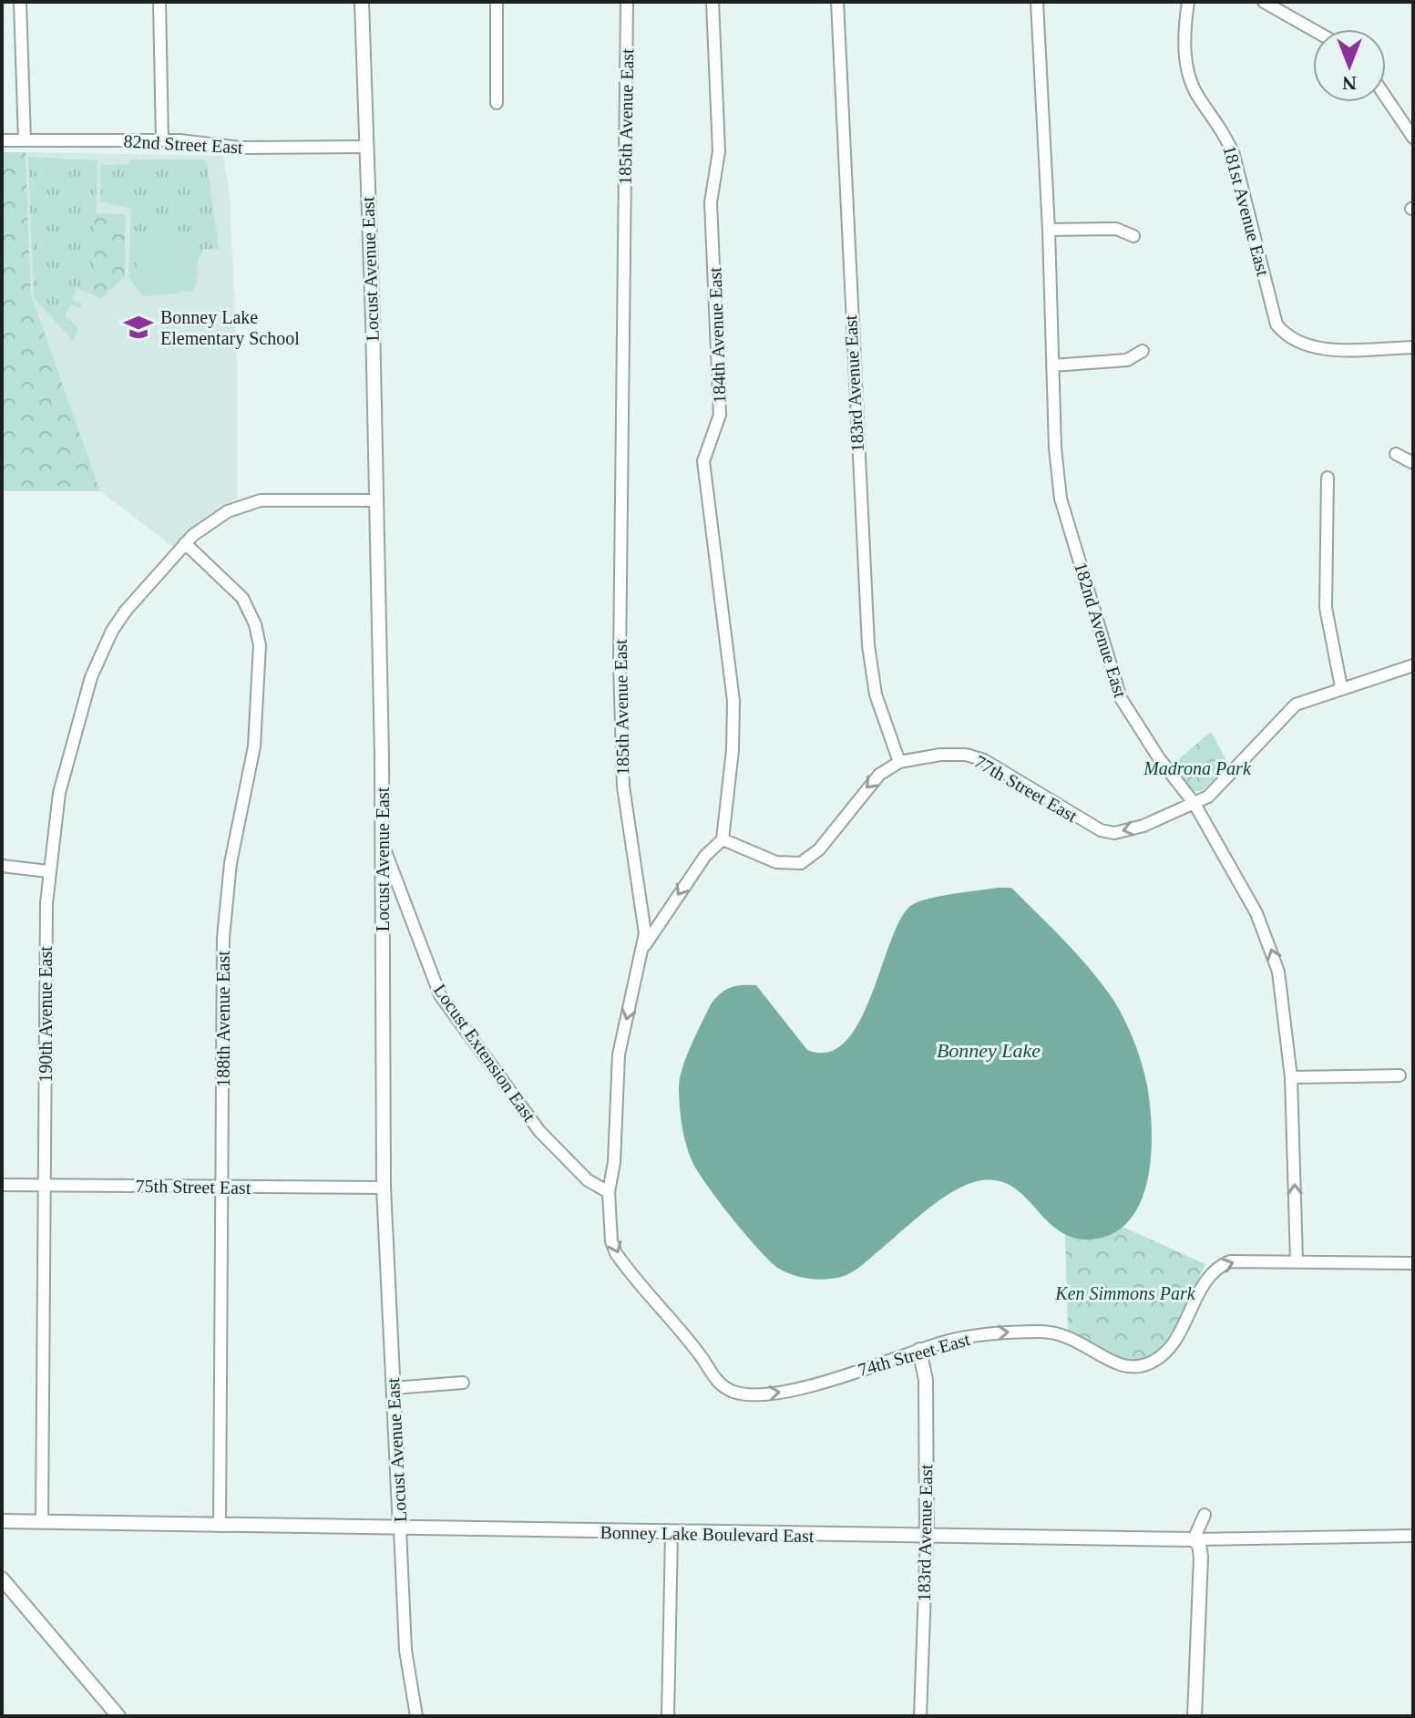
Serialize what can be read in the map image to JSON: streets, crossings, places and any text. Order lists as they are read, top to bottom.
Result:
{
  "streets": {
    "street": [
      "185th Avenue East",
      "82nd Street East",
      "181st Avenue East",
      "Locust Avenue East",
      "184th Avenue East",
      "183rd Avenue East",
      "182nd Avenue East",
      "77th Street East",
      "190th Avenue East",
      "188th Avenue East",
      "Locust Extension East",
      "75th Street East",
      "74th Street East",
      "Bonney Lake Boulevard East"
    ]
  },
  "crossings": [
    ["185th Avenue East", "Locust Extension East"],
    ["185th Avenue East", "74th Street East"],
    ["82nd Street East", "Locust Avenue East"],
    ["Locust Avenue East", "190th Avenue East"],
    ["Locust Avenue East", "Locust Extension East"],
    ["Locust Avenue East", "75th Street East"],
    ["Locust Avenue East", "Bonney Lake Boulevard East"],
    ["184th Avenue East", "77th Street East"],
    ["183rd Avenue East", "77th Street East"],
    ["183rd Avenue East", "74th Street East"],
    ["183rd Avenue East", "Bonney Lake Boulevard East"],
    ["182nd Avenue East", "77th Street East"],
    ["182nd Avenue East", "74th Street East"],
    ["190th Avenue East", "188th Avenue East"],
    ["190th Avenue East", "75th Street East"],
    ["190th Avenue East", "Bonney Lake Boulevard East"],
    ["188th Avenue East", "75th Street East"],
    ["188th Avenue East", "Bonney Lake Boulevard East"]
  ],
  "one_way": ["182nd Avenue East", "77th Street East", "74th Street East"],
  "water": ["Bonney Lake"],
  "parks": ["Madrona Park", "Ken Simmons Park"],
  "places": {
    "school or university": ["Bonney Lake Elementary School"]
  },
  "north": "bottom"
}
